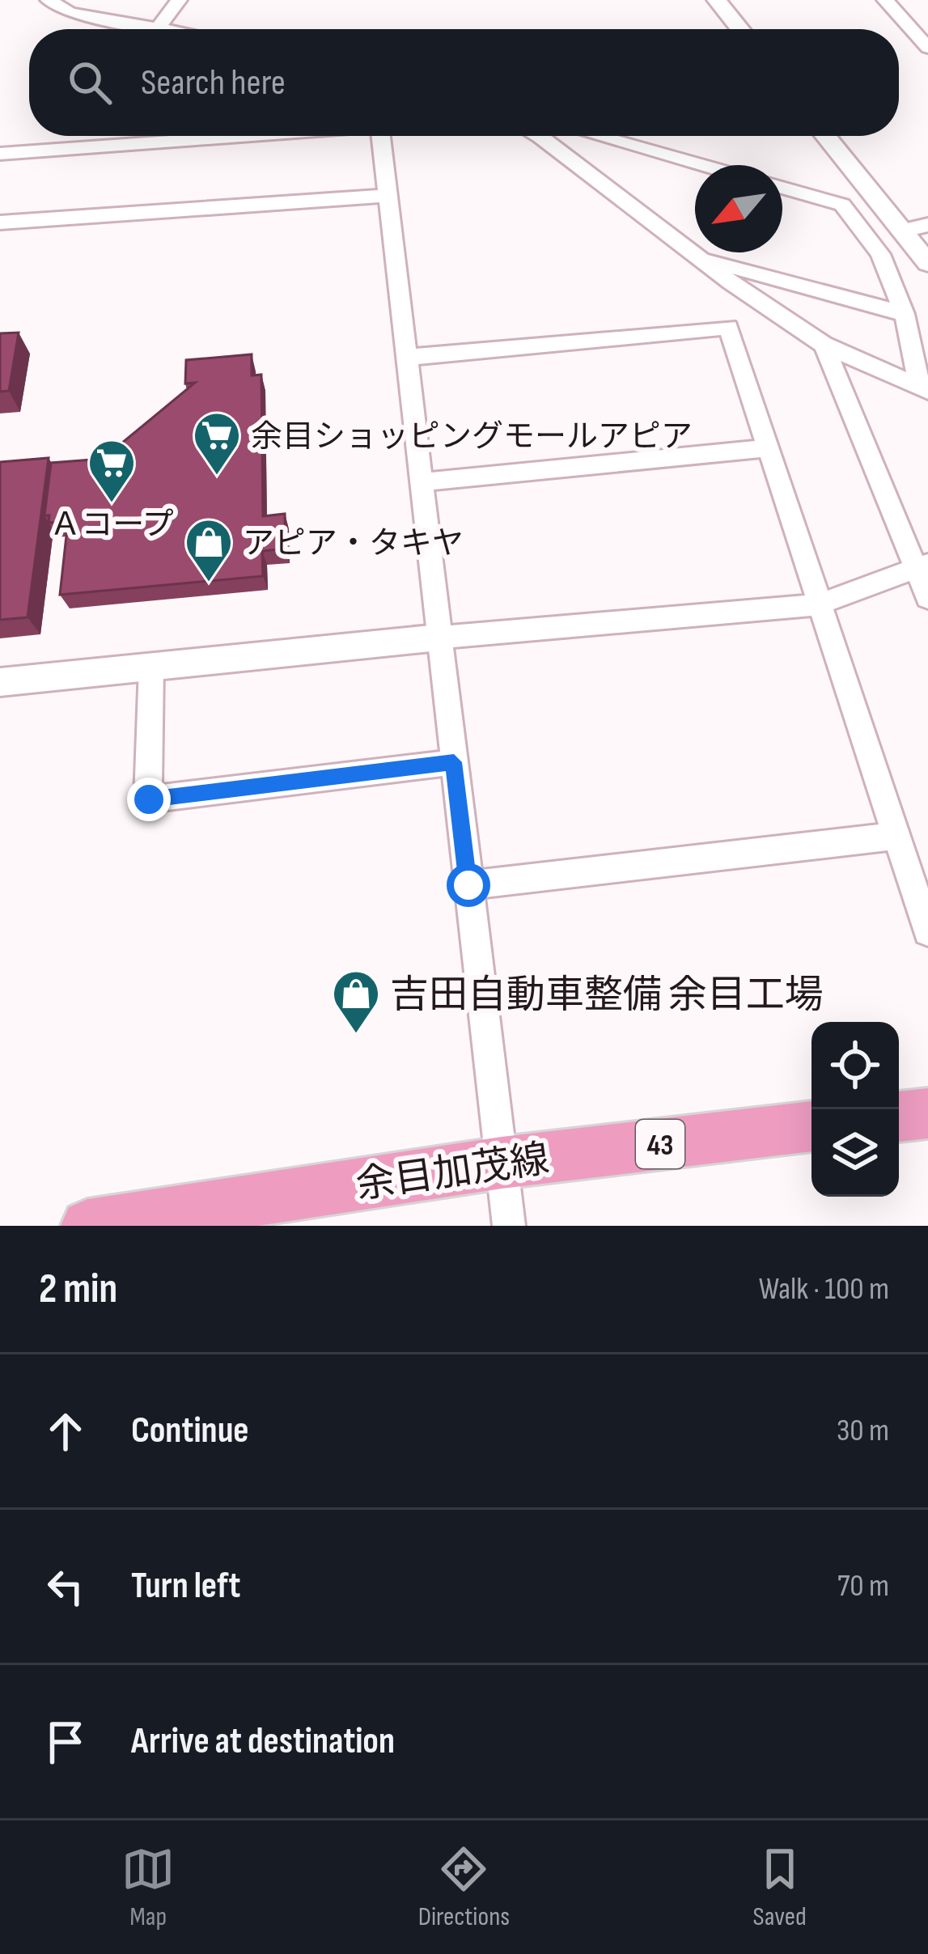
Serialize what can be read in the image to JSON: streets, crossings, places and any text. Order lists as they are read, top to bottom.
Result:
{
  "streets": {
    "main road": ["43", "余目加茂線"]
  },
  "places": {
    "supermarket": ["余目ショッピングモールアピア", "Ａコープ"],
    "shop": ["アピア・タキヤ", "吉田自動車整備 余目工場"]
  },
  "north": "bottom left",
  "page": {
    "search": "Search here",
    "heading": ["2 min", "Walk · 100 m"],
    "list": [
      ["Continue", "30 m"],
      ["Turn left", "70 m"],
      "Arrive at destination"
    ],
    "nav": ["Map", "Directions", "Saved"]
  }
}
